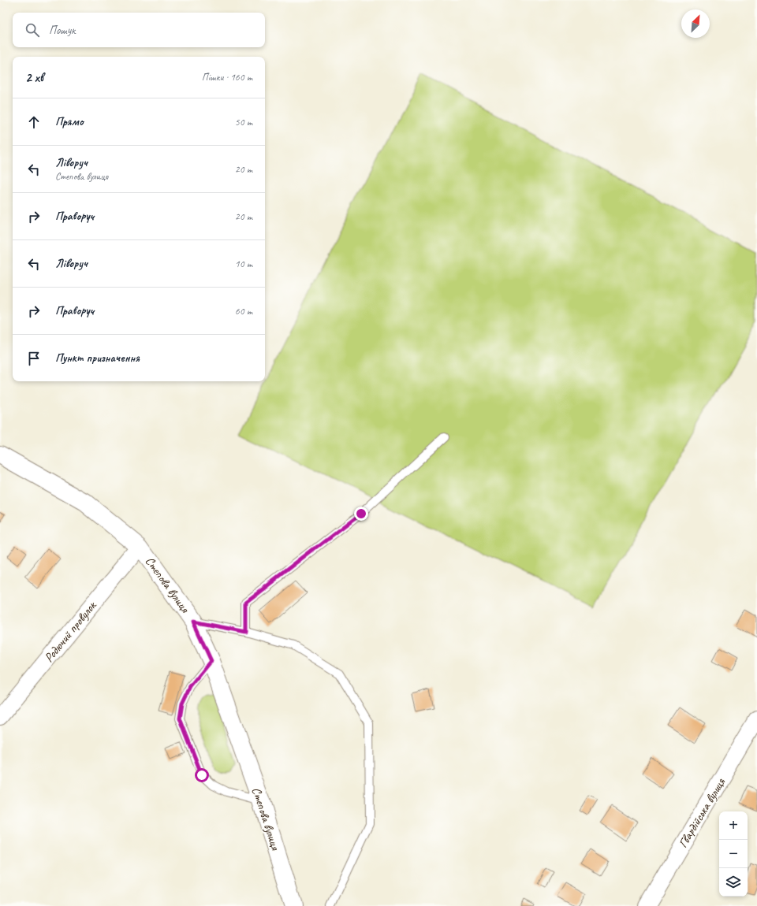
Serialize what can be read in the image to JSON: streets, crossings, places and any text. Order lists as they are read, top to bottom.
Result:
{
  "streets": {
    "street": ["Степова вулиця", "Родючий провулок", "Гвардійська вулиця"]
  },
  "crossings": [
    ["Степова вулиця", "Родючий провулок"]
  ],
  "north": "top right",
  "page": {
    "search": "Пошук",
    "heading": ["2 хв", "Пішки · 160 m"],
    "list": [
      ["Прямо", "50 m"],
      ["Ліворуч", "Степова вулиця", "20 m"],
      ["Праворуч", "20 m"],
      ["Ліворуч", "10 m"],
      ["Праворуч", "60 m"],
      "Пункт призначення"
    ],
    "map_buttons": ["+", "−"]
  }
}
